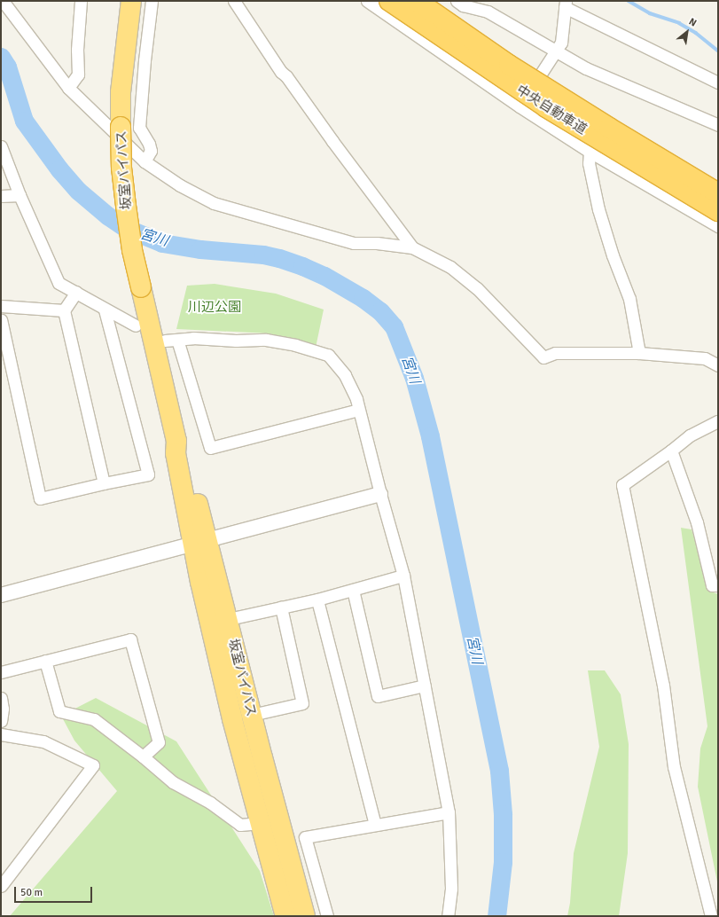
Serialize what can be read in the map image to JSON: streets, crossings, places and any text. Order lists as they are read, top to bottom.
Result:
{
  "streets": {
    "highway": ["中央自動車道", "坂室バイパス"]
  },
  "water": ["宮川"],
  "parks": ["川辺公園"],
  "scale_bar": "50 m",
  "north": "top right"
}
